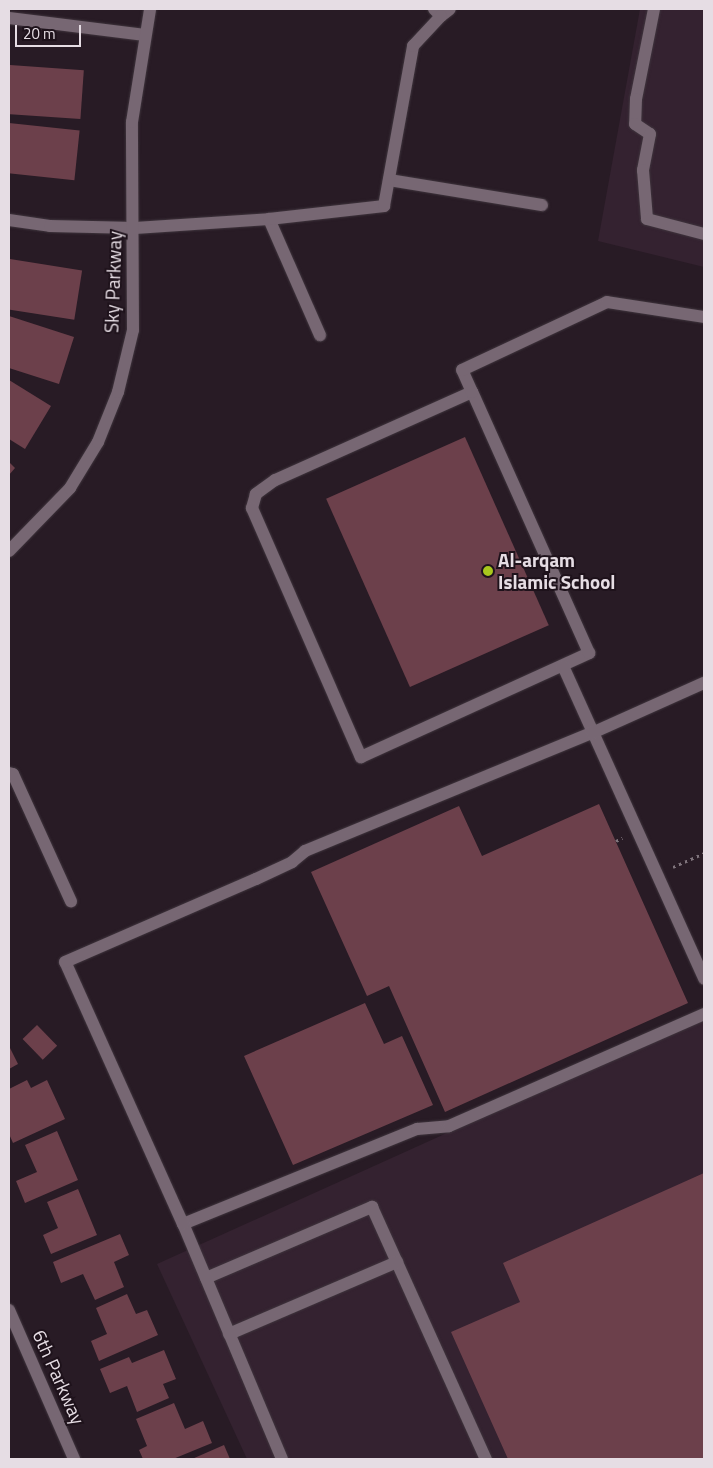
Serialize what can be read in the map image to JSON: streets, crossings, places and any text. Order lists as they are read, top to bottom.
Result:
{
  "streets": {
    "street": ["Sky Parkway", "6th Parkway"]
  },
  "places": ["Al-arqam Islamic School"],
  "scale_bar": "20 m"
}
